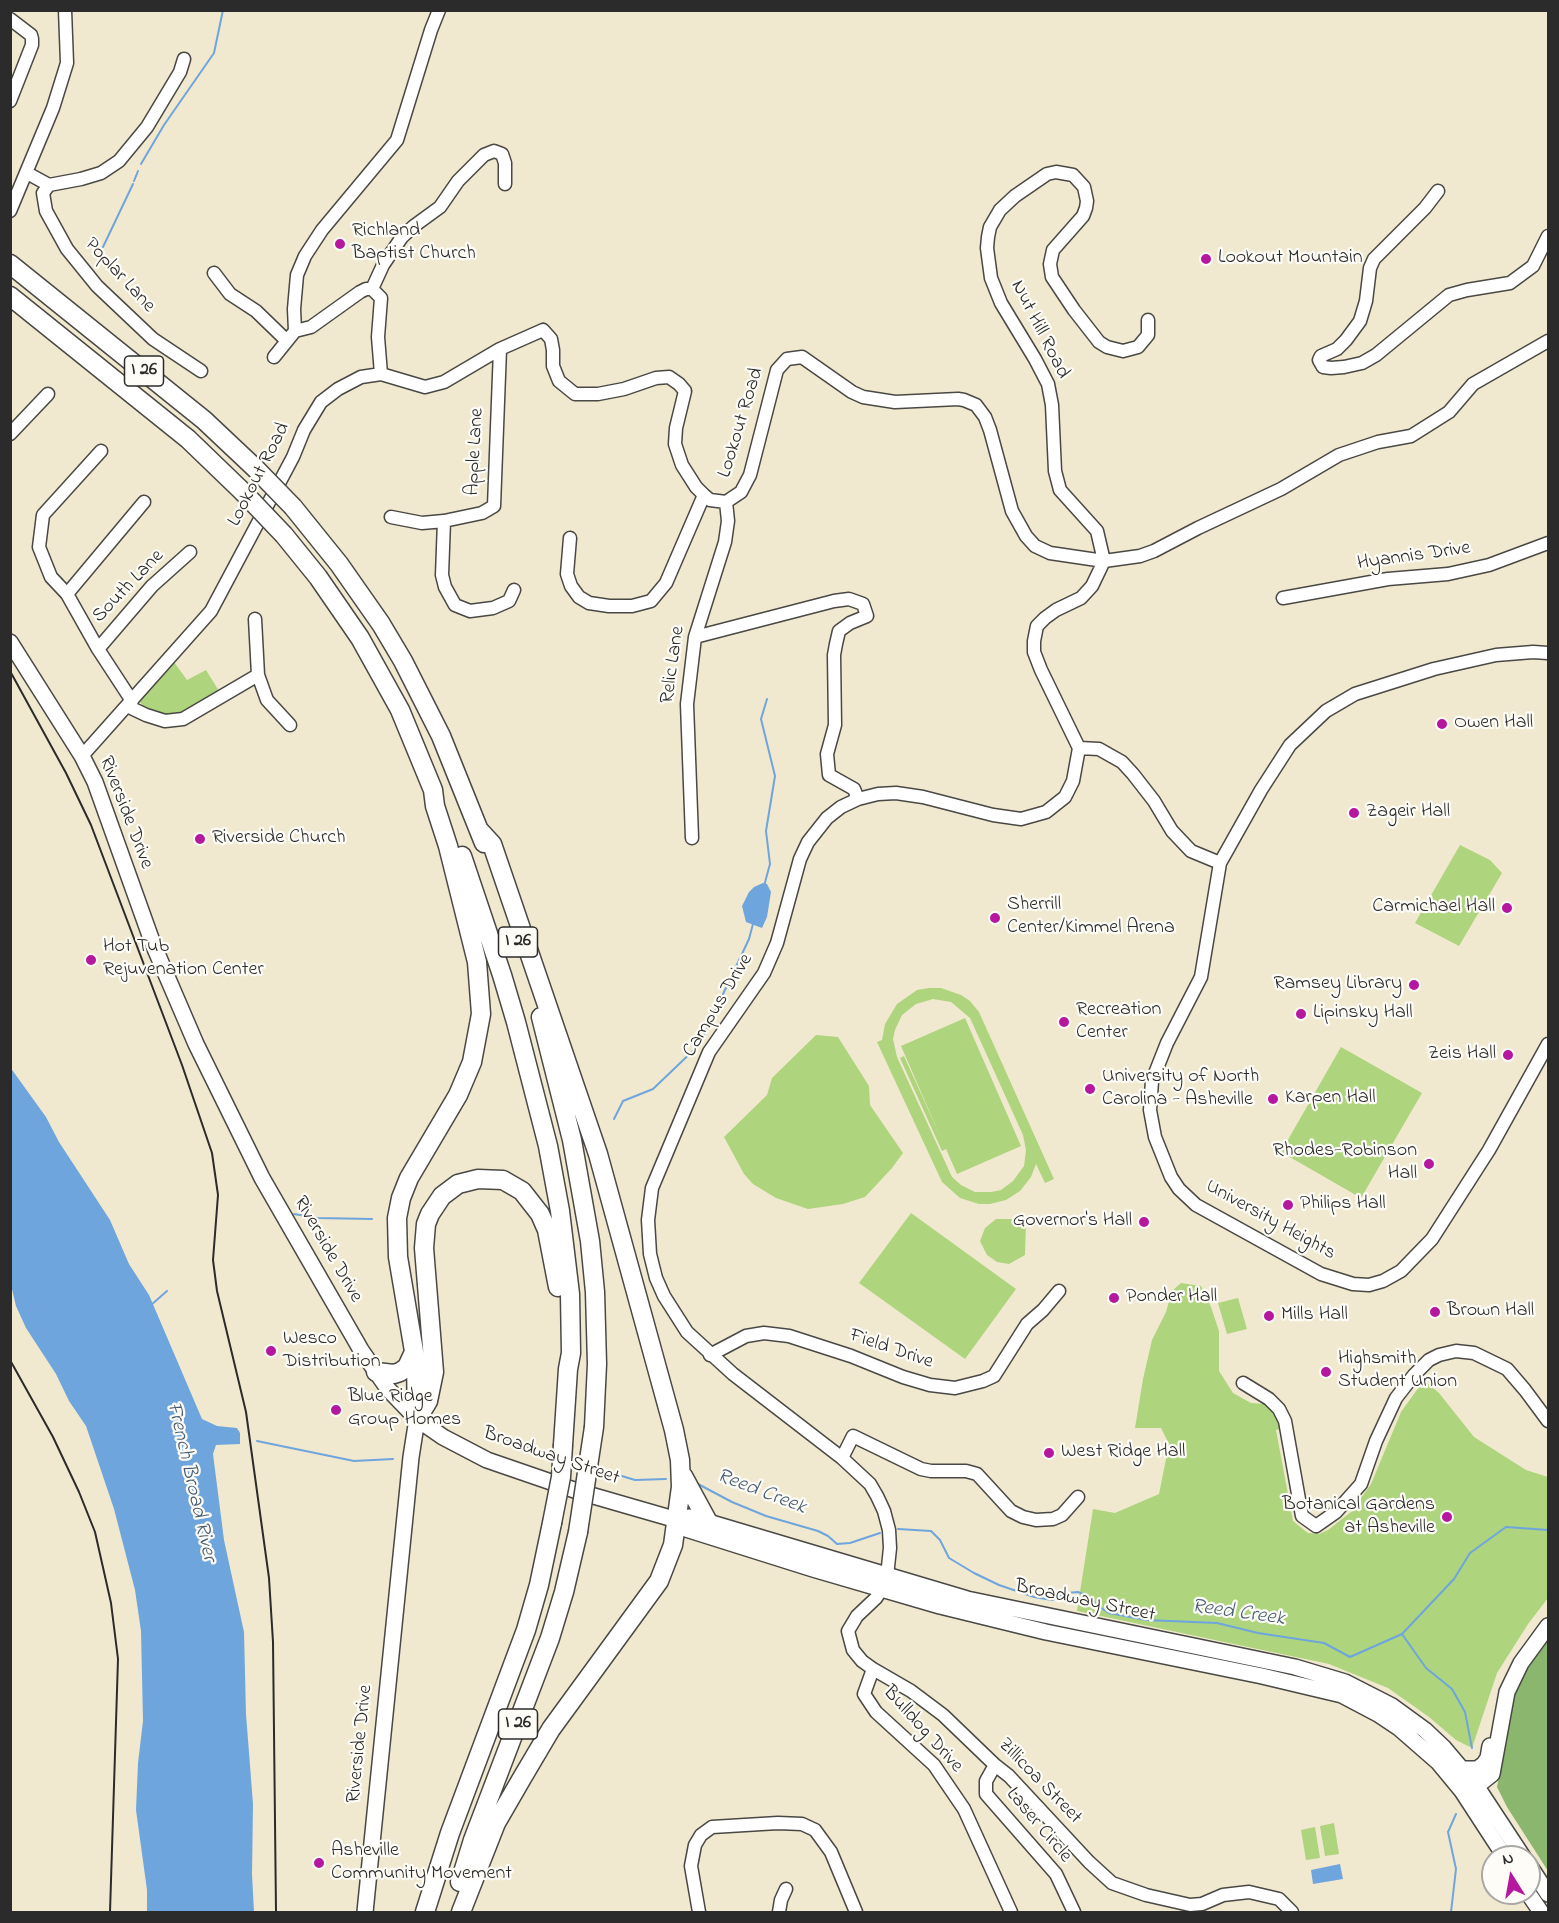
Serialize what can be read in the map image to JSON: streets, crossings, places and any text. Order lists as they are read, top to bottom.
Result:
{
  "streets": {
    "highway": ["I 26"],
    "main road": ["Riverside Drive", "Broadway Street"],
    "street": [
      "Poplar Lane",
      "Nut Hill Road",
      "Lookout Road",
      "Apple Lane",
      "Hyannis Drive",
      "South Lane",
      "Relic Lane",
      "Campus Drive",
      "University Heights",
      "Field Drive",
      "Bulldog Drive",
      "Zillicoa Street",
      "Laser Circle"
    ]
  },
  "crossings": [
    ["Nut Hill Road", "Lookout Road"],
    ["Lookout Road", "Apple Lane"],
    ["Lookout Road", "Relic Lane"],
    ["Lookout Road", "Riverside Drive"],
    ["Riverside Drive", "Broadway Street"],
    ["Campus Drive", "Field Drive"],
    ["Campus Drive", "Broadway Street"],
    ["Campus Drive", "Zillicoa Street"],
    ["Broadway Street", "Zillicoa Street"],
    ["Bulldog Drive", "Zillicoa Street"],
    ["Zillicoa Street", "Laser Circle"]
  ],
  "water": ["French Broad River", "Reed Creek"],
  "places": [
    "Richland Baptist Church",
    "Lookout Mountain",
    "Owen Hall",
    "Zageir Hall",
    "Riverside Church",
    "Carmichael Hall",
    "Sherrill Center/Kimmel Arena",
    "Hot Tub Rejuvenation Center",
    "Ramsey Library",
    "Lipinsky Hall",
    "Recreation Center",
    "Zeis Hall",
    "University of North Carolina - Asheville",
    "Karpen Hall",
    "Rhodes-Robinson Hall",
    "Philips Hall",
    "Governor's Hall",
    "Ponder Hall",
    "Brown Hall",
    "Mills Hall",
    "Wesco Distribution",
    "Highsmith Student Union",
    "Blue Ridge Group Homes",
    "West Ridge Hall",
    "Botanical Gardens at Asheville",
    "Asheville Community Movement"
  ],
  "north": "top"
}
